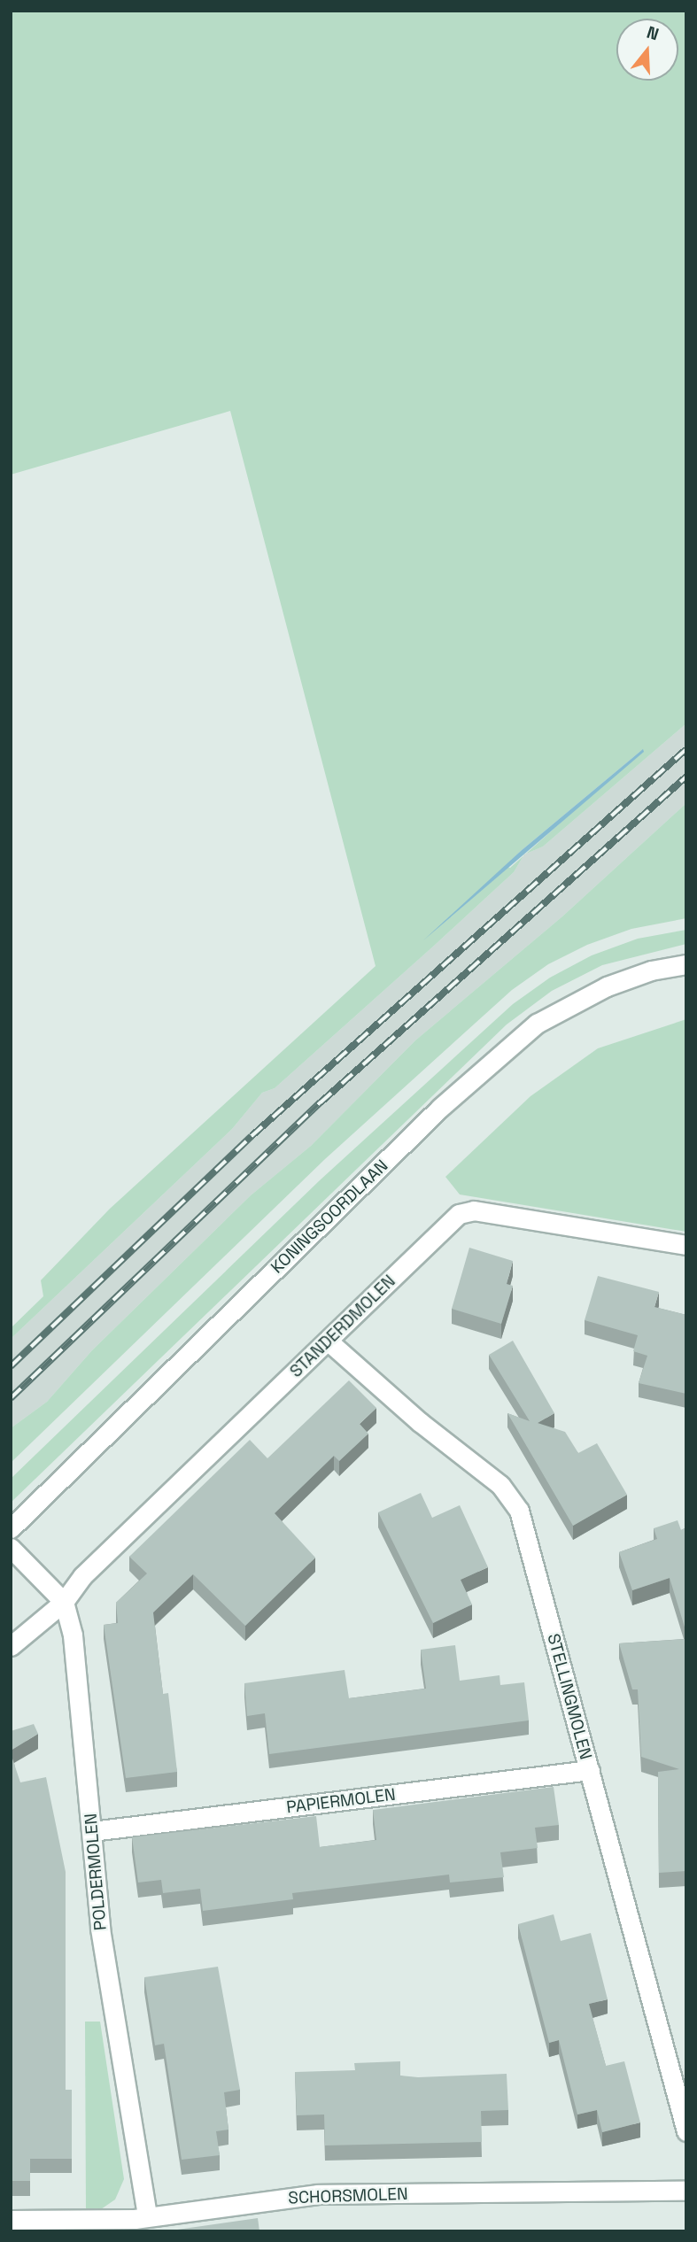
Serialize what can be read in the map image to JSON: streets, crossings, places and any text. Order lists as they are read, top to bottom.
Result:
{
  "streets": {
    "street": [
      "KONINGSOORDLAAN",
      "STANDERDMOLEN",
      "STELLINGMOLEN",
      "PAPIERMOLEN",
      "POLDERMOLEN",
      "SCHORSMOLEN"
    ]
  },
  "crossings": [
    ["STANDERDMOLEN", "STELLINGMOLEN"],
    ["STANDERDMOLEN", "POLDERMOLEN"],
    ["STELLINGMOLEN", "PAPIERMOLEN"],
    ["PAPIERMOLEN", "POLDERMOLEN"],
    ["POLDERMOLEN", "SCHORSMOLEN"]
  ],
  "north": "top"
}
